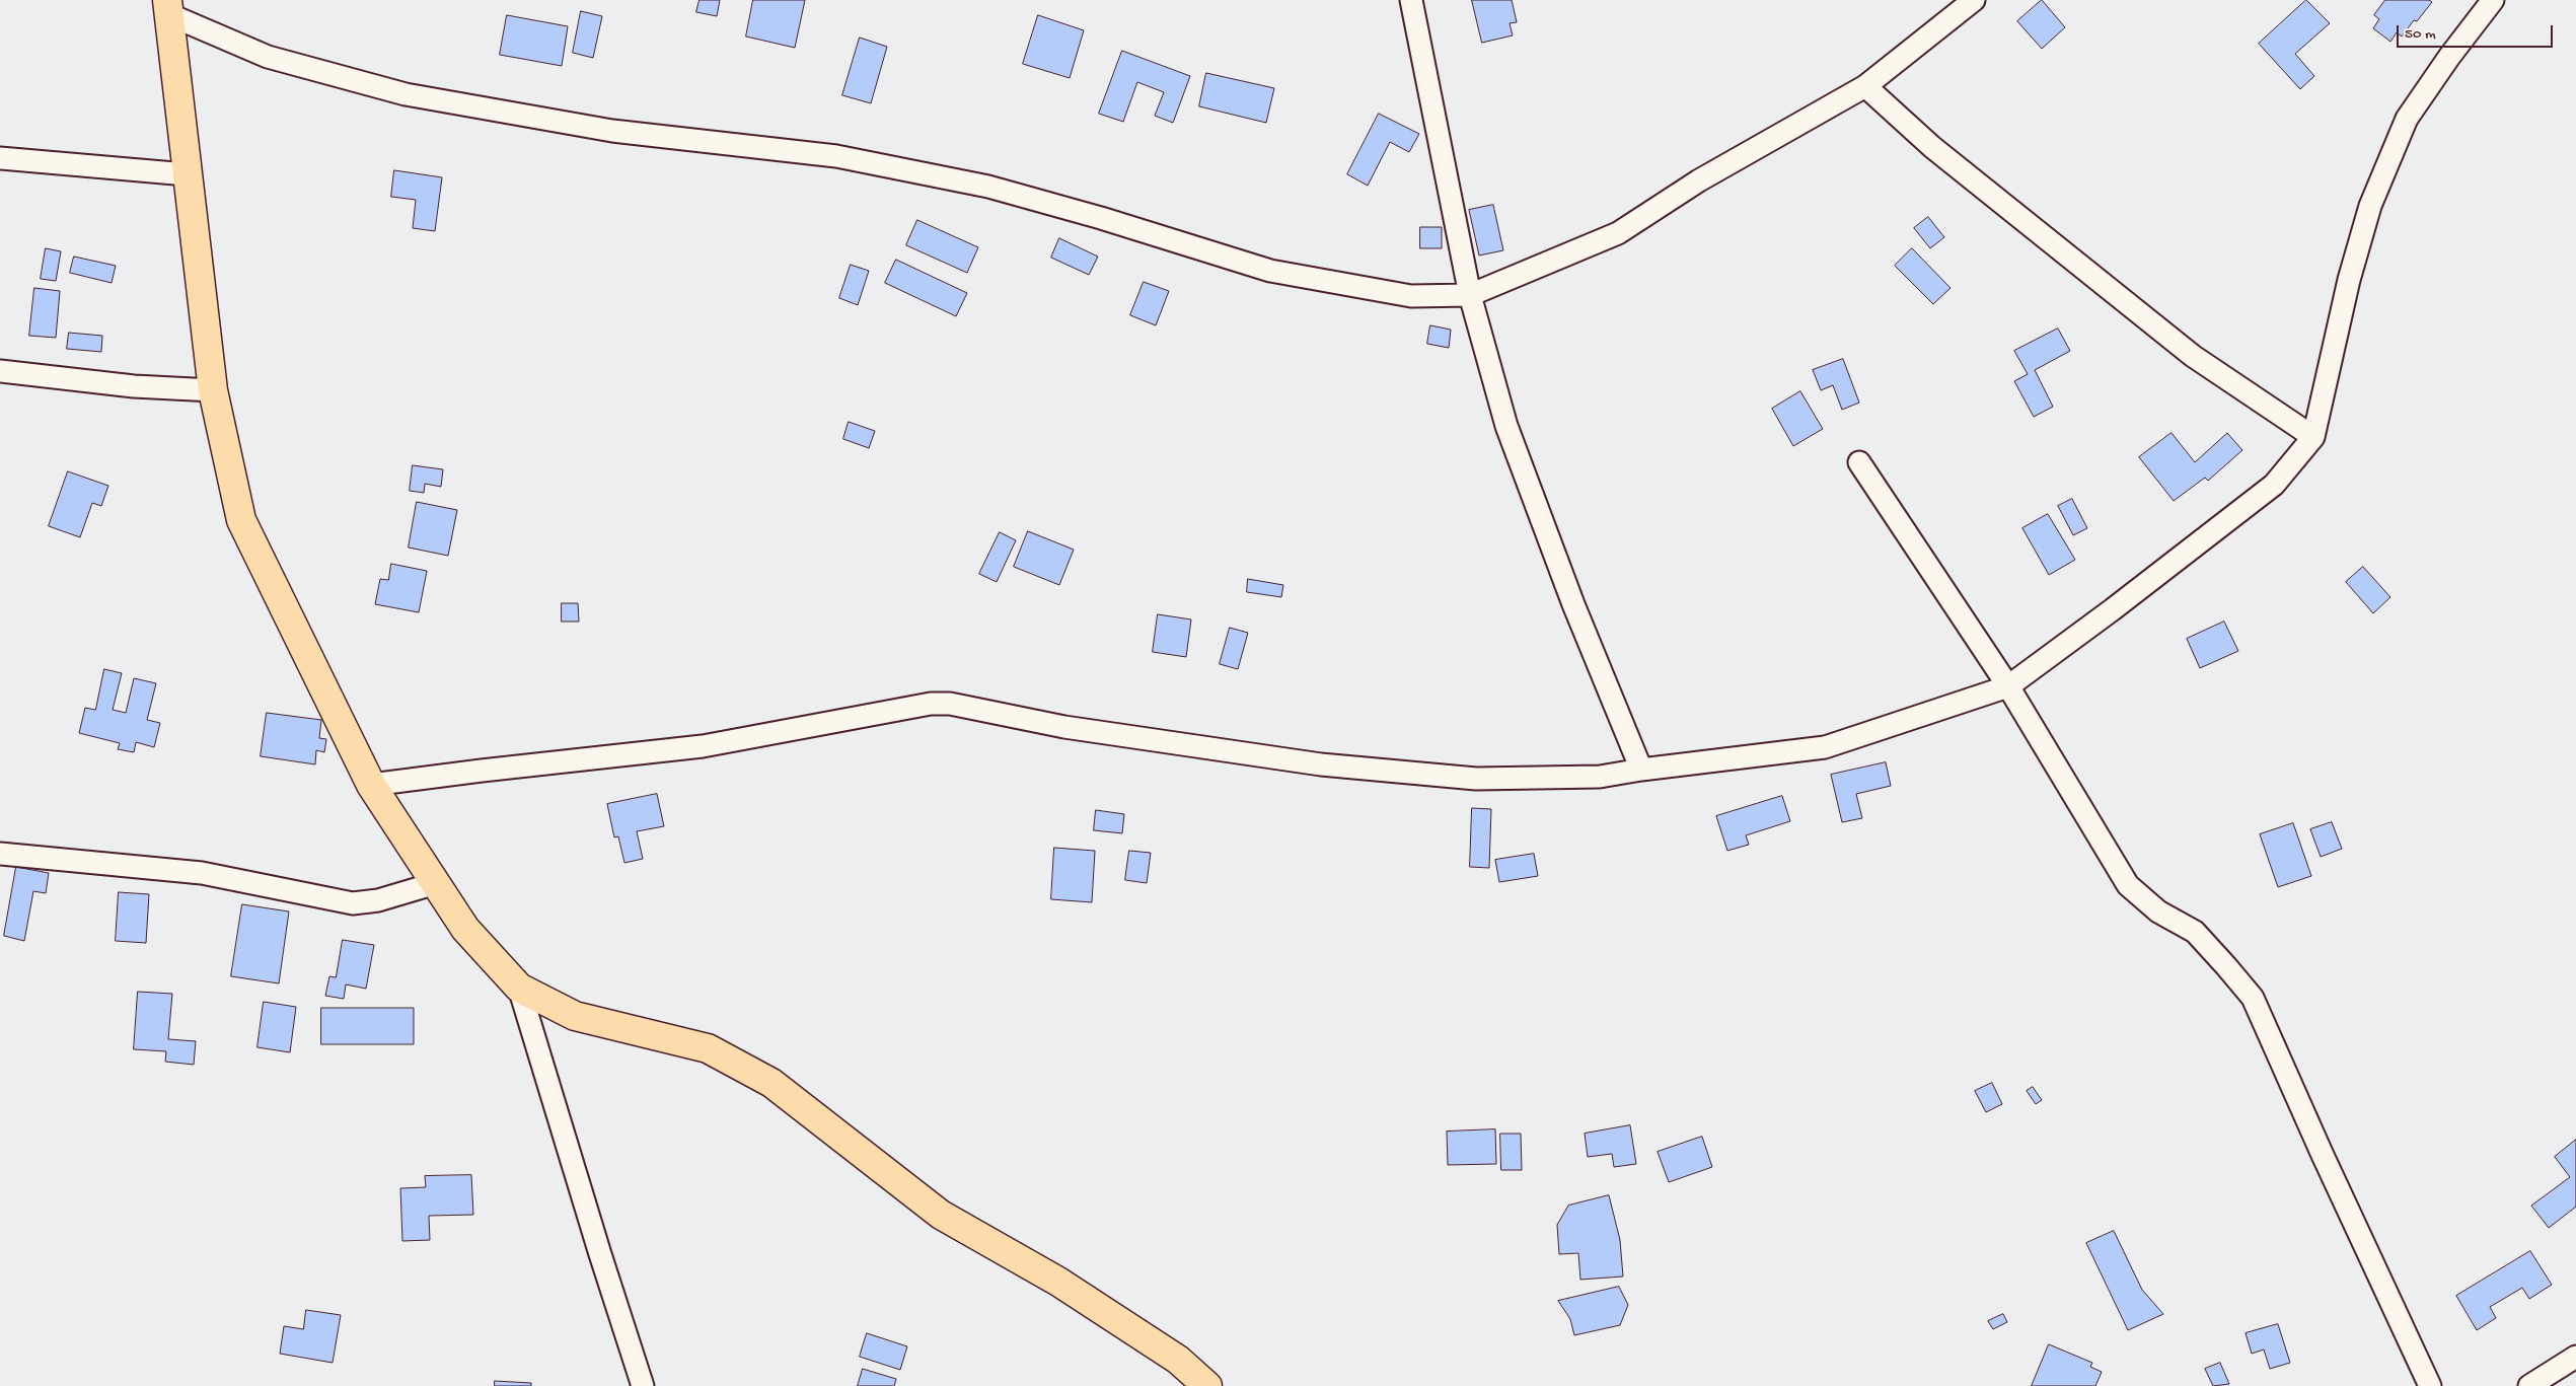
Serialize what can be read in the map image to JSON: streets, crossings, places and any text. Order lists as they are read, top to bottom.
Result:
{
  "scale_bar": "50 m"
}
